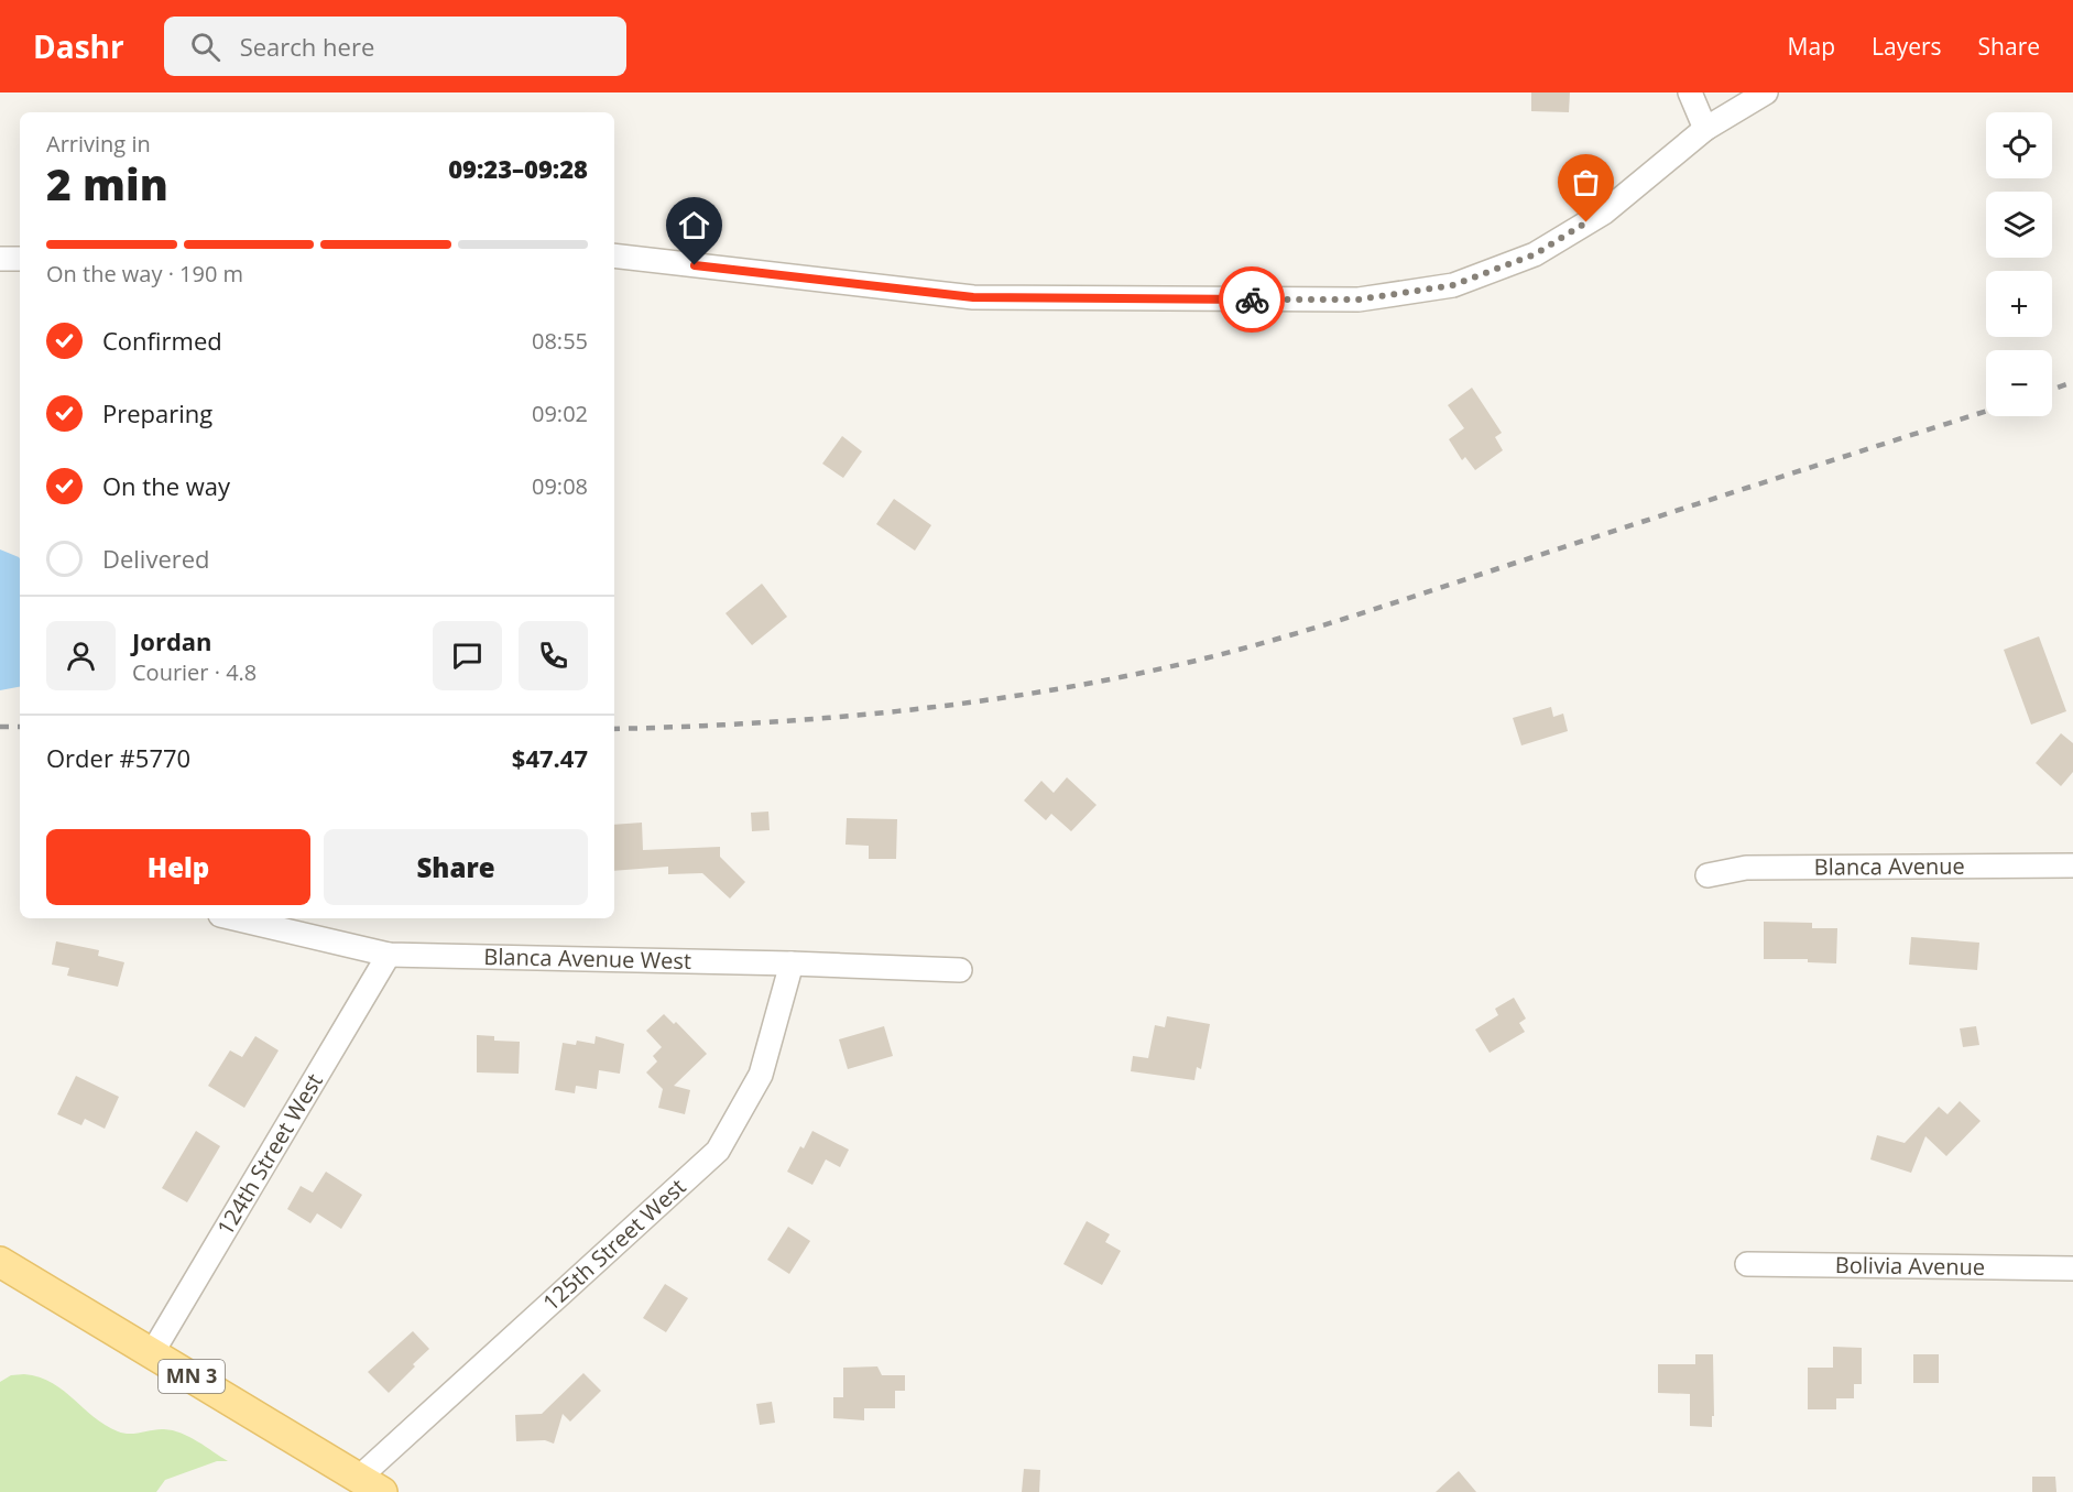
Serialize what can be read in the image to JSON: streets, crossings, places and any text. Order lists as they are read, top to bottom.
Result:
{
  "streets": {
    "main road": ["MN 3"],
    "street": [
      "Blanca Avenue",
      "Blanca Avenue West",
      "124th Street West",
      "125th Street West",
      "Bolivia Avenue"
    ]
  },
  "crossings": [
    ["Blanca Avenue West", "124th Street West"],
    ["Blanca Avenue West", "125th Street West"],
    ["124th Street West", "MN 3"],
    ["125th Street West", "MN 3"]
  ],
  "page": {
    "header": "Dashr",
    "search": "Search here",
    "nav": ["Map", "Layers", "Share"],
    "map_buttons": ["+", "−"],
    "heading": ["2 min", "Arriving in", "09:23–09:28"],
    "panel": [
      "Jordan",
      "Courier · 4.8",
      "Order #5770",
      "$47.47"
    ],
    "bar": "On the way · 190 m",
    "list": [
      ["Confirmed", "08:55"],
      ["Preparing", "09:02"],
      ["On the way", "09:08"],
      "Delivered"
    ],
    "buttons": ["Help", "Share"]
  }
}
